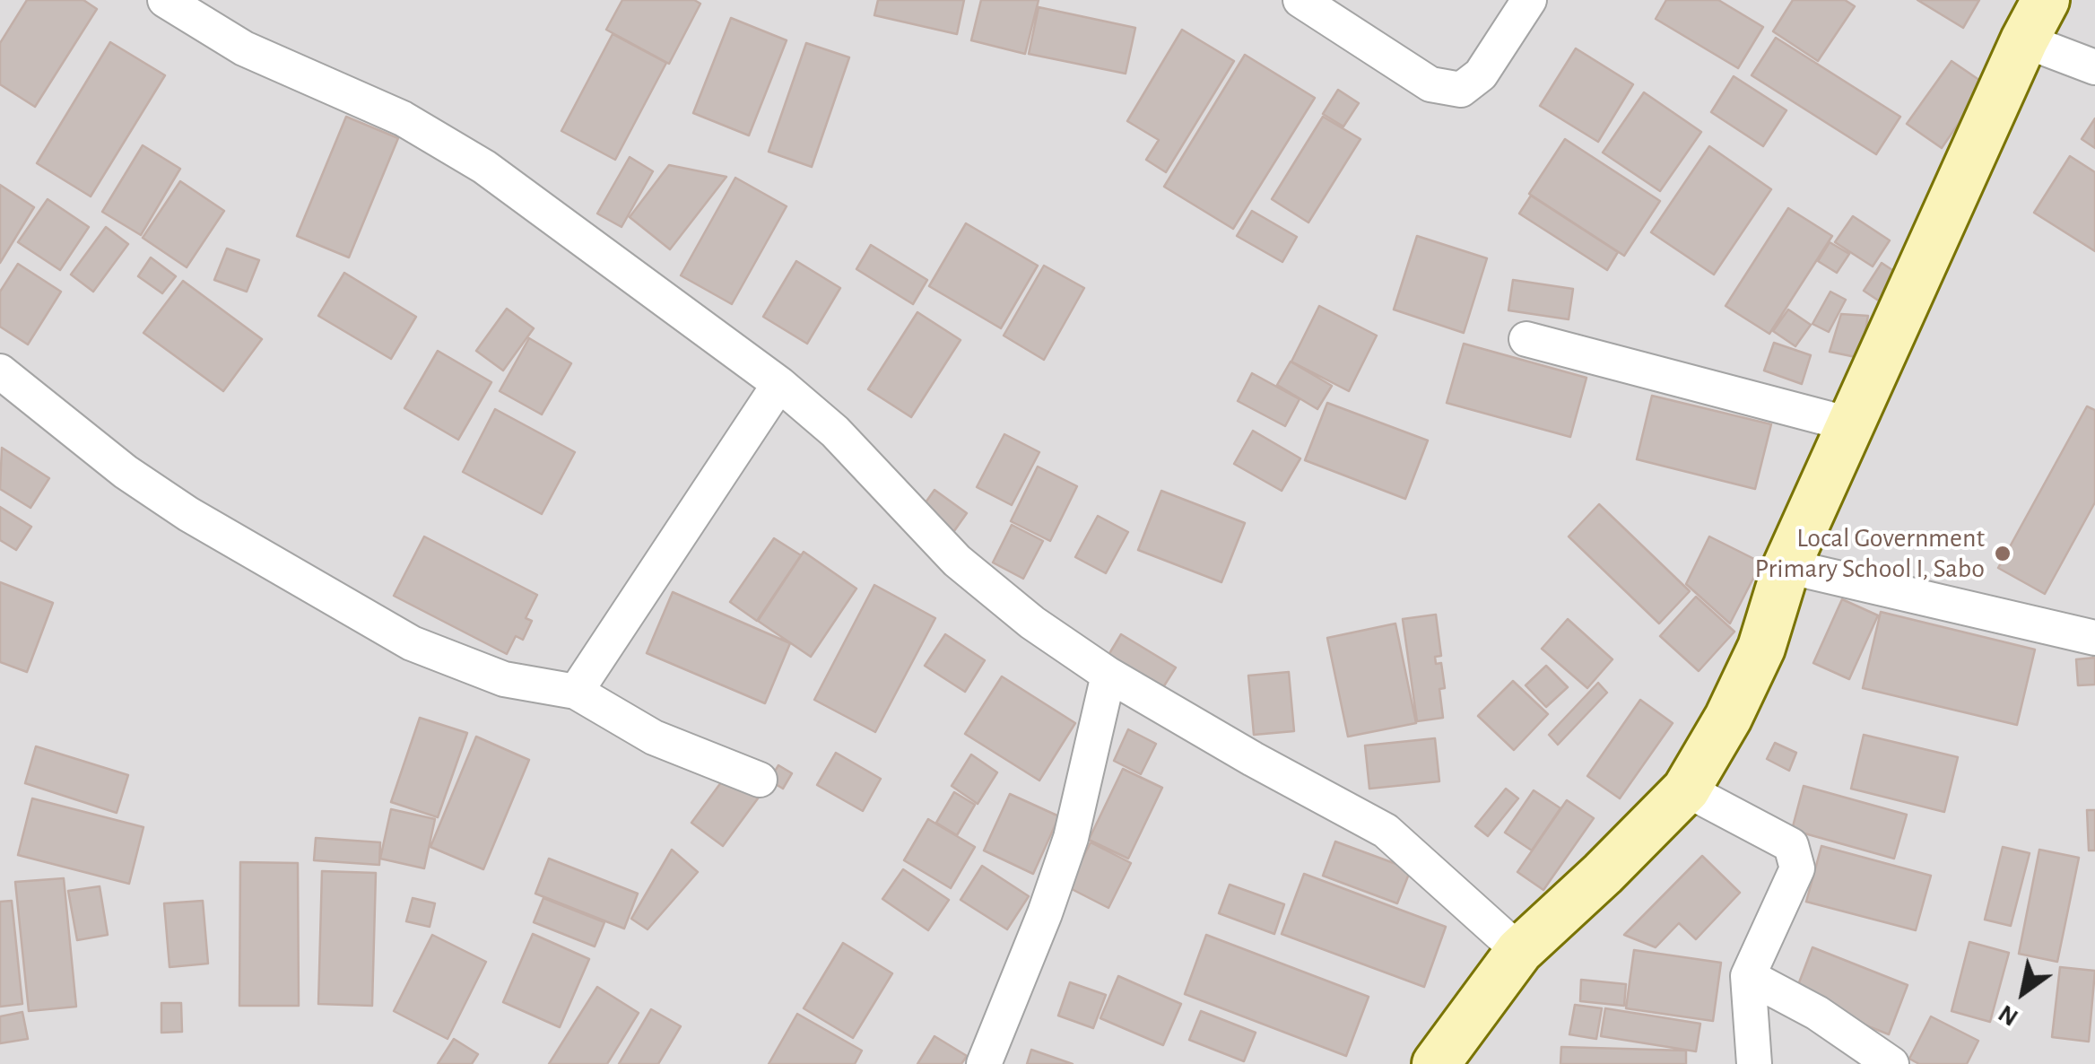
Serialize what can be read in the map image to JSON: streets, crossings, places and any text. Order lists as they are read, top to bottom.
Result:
{
  "places": ["Local Government Primary School I, Sabo"],
  "north": "bottom left"
}
